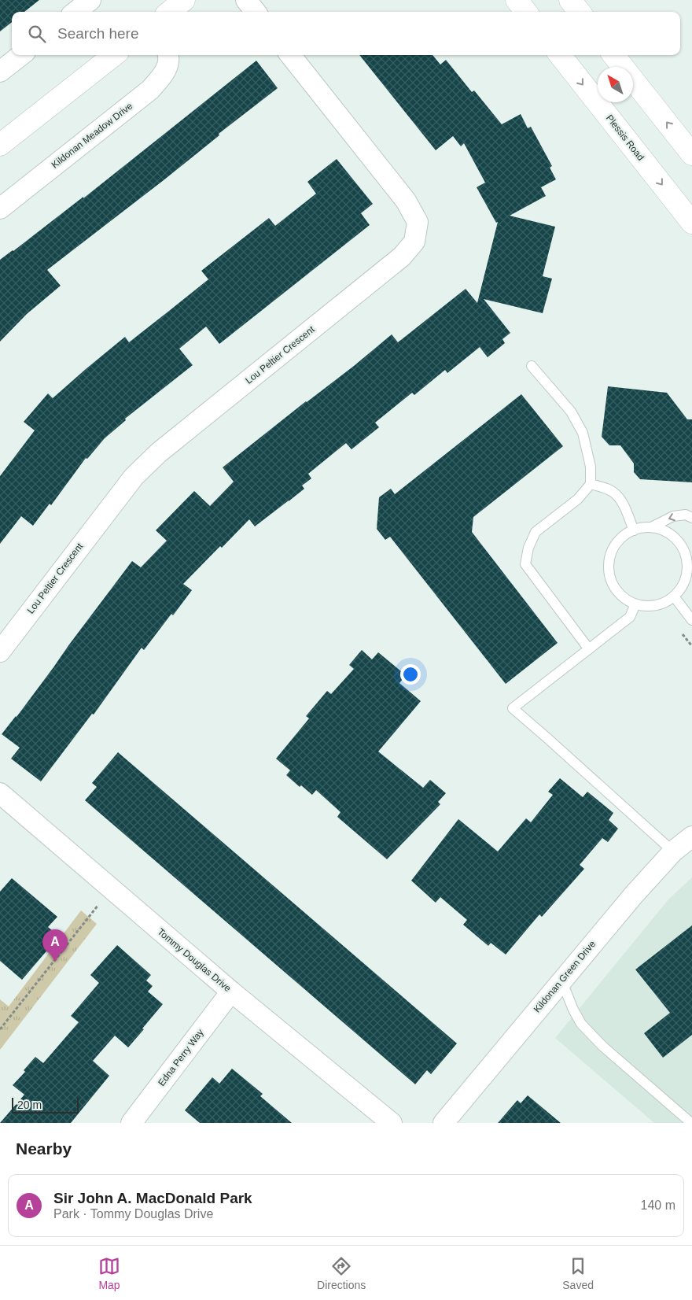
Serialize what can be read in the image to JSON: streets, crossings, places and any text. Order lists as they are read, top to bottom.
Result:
{
  "streets": {
    "main road": ["Plessis Road"],
    "street": [
      "Kildonan Meadow Drive",
      "Lou Peltier Crescent",
      "Tommy Douglas Drive",
      "Kildonan Green Drive",
      "Edna Perry Way"
    ]
  },
  "crossings": [
    ["Tommy Douglas Drive", "Edna Perry Way"]
  ],
  "scale_bar": "20 m",
  "north": "top left",
  "page": {
    "search": "Search here",
    "pins": "A",
    "scale": "20 m",
    "heading": "Nearby",
    "list": [
      {
        "mark": "A",
        "name": "Sir John A. MacDonald Park",
        "note": "Park · Tommy Douglas Drive",
        "value": "140 m"
      }
    ],
    "nav": ["Map", "Directions", "Saved"]
  }
}
